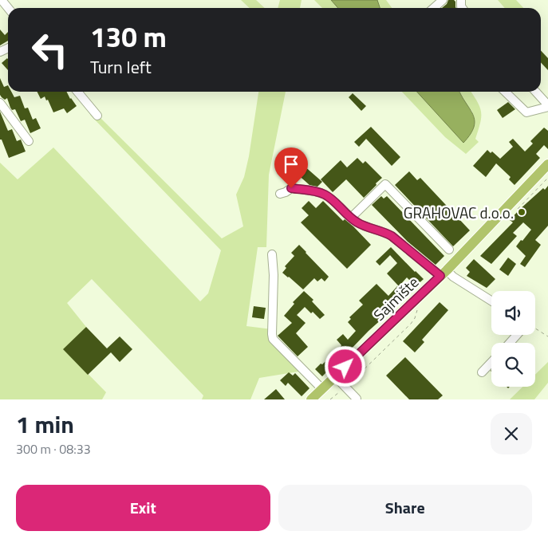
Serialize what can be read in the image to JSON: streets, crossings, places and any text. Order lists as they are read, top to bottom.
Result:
{
  "streets": {
    "main road": ["Sajmište"]
  },
  "places": ["GRAHOVAC d.o.o."],
  "page": {
    "turn": ["130 m", "Turn left"],
    "heading": ["1 min", "300 m · 08:33"],
    "buttons": ["Exit", "Share"]
  }
}
